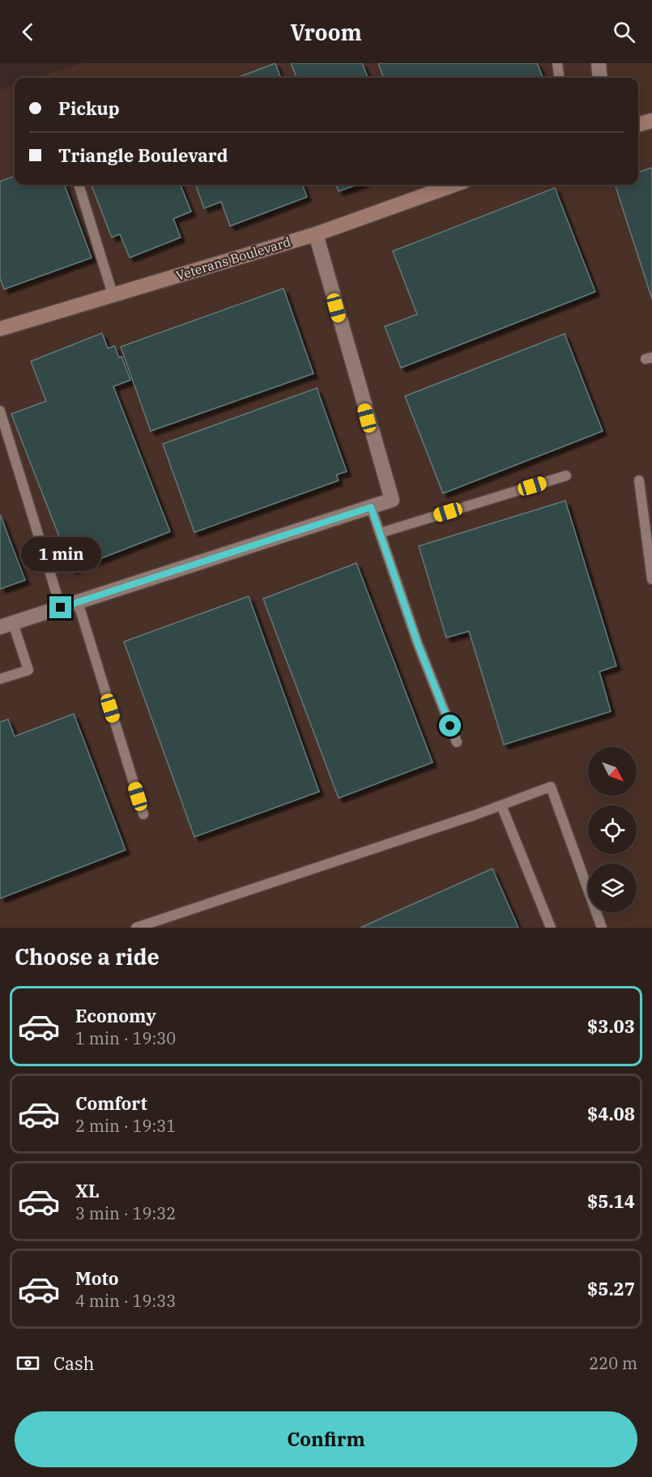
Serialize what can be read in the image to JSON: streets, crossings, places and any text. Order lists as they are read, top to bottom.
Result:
{
  "streets": {
    "street": ["Veterans Boulevard"]
  },
  "north": "bottom right",
  "page": {
    "header": "Vroom",
    "banner": ["Pickup", "Triangle Boulevard"],
    "bubble": "1 min",
    "heading": "Choose a ride",
    "list": [
      {
        "name": "Economy",
        "note": "1 min · 19:30",
        "value": "$3.03"
      },
      {
        "name": "Comfort",
        "note": "2 min · 19:31",
        "value": "$4.08"
      },
      {
        "name": "XL",
        "note": "3 min · 19:32",
        "value": "$5.14"
      },
      {
        "name": "Moto",
        "note": "4 min · 19:33",
        "value": "$5.27"
      }
    ],
    "pay": ["Cash", "220 m"],
    "buttons": "Confirm"
  }
}
